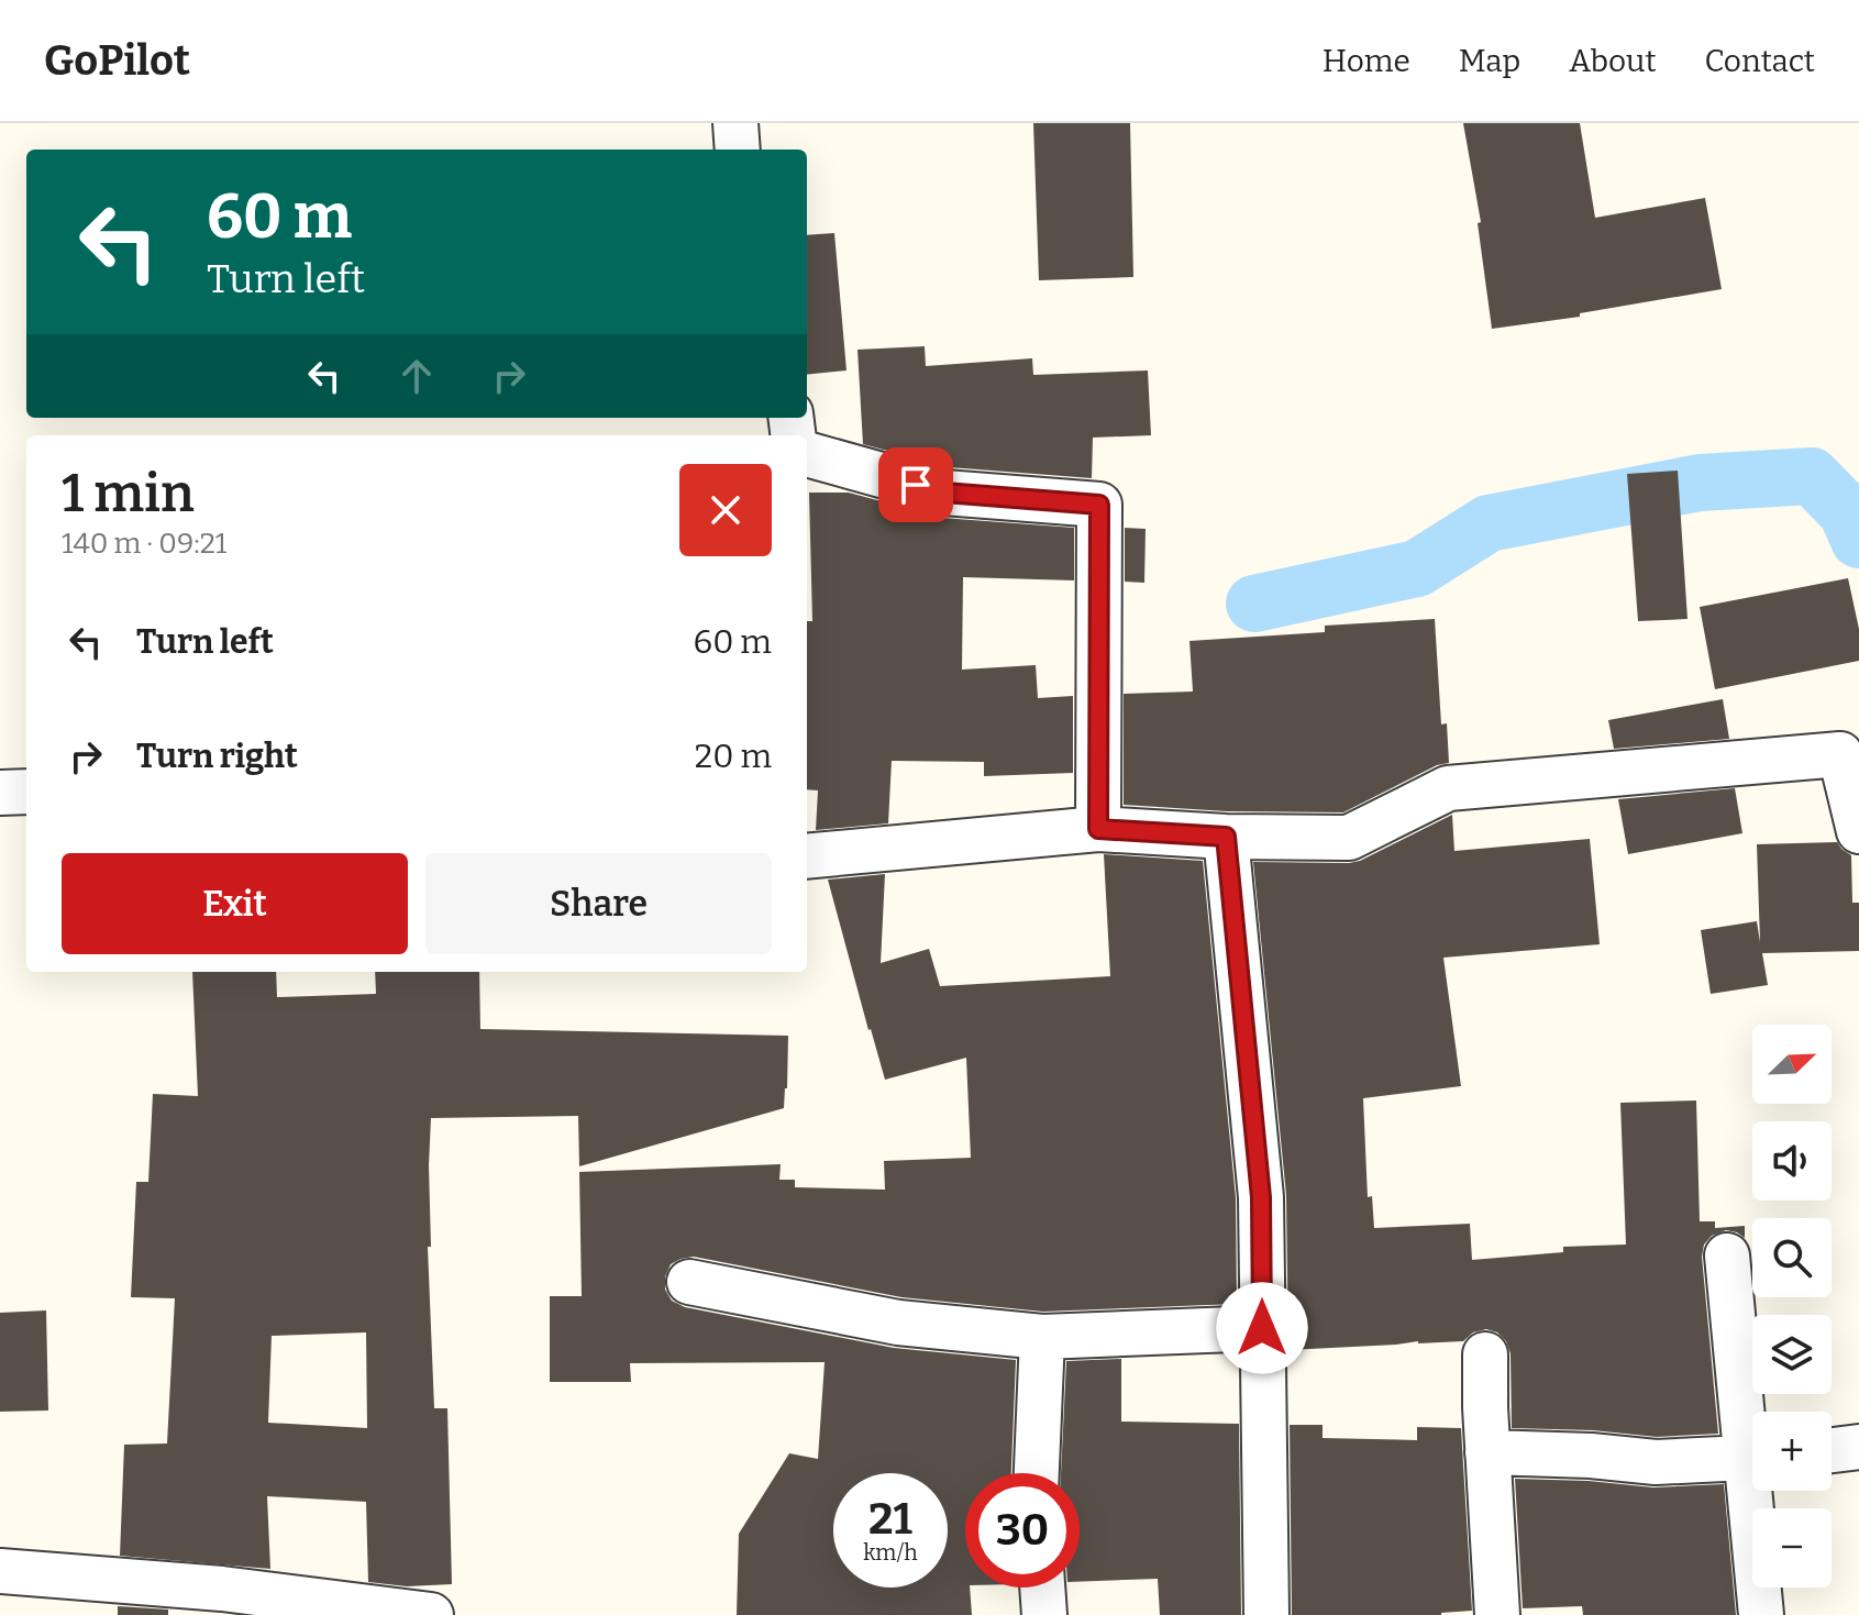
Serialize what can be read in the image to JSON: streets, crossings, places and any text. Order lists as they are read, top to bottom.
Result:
{
  "north": "top right",
  "page": {
    "header": "GoPilot",
    "nav": [
      "Home",
      "Map",
      "About",
      "Contact"
    ],
    "turn": ["60 m", "Turn left"],
    "heading": ["1 min", "140 m · 09:21"],
    "list": [
      {
        "name": "Turn left",
        "value": "60 m"
      },
      {
        "name": "Turn right",
        "value": "20 m"
      }
    ],
    "buttons": ["Exit", "Share"],
    "map_buttons": ["+", "−"],
    "speed": "21 km/h",
    "limit": "30"
  }
}
